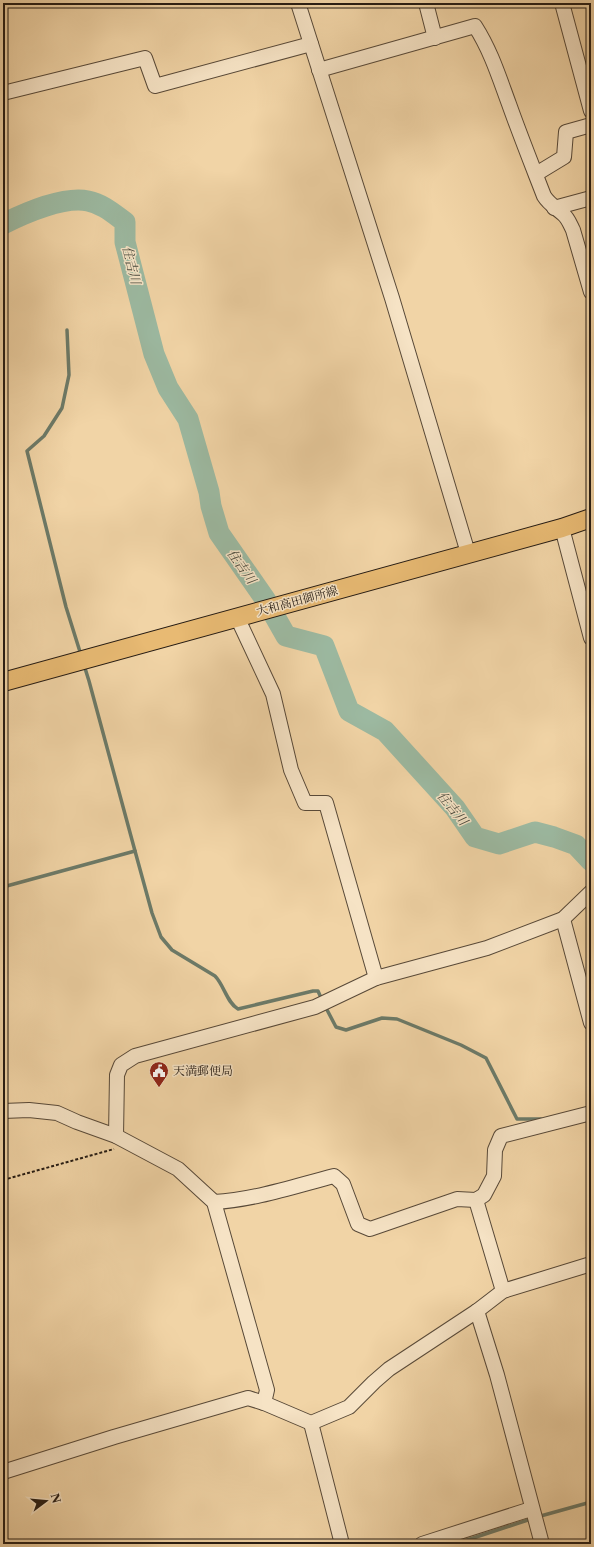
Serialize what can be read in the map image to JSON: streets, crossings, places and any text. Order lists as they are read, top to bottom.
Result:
{
  "streets": {
    "main road": ["大和高田御所線"]
  },
  "water": ["住吉川"],
  "places": {
    "public building": ["天満郵便局"]
  },
  "north": "right"
}
